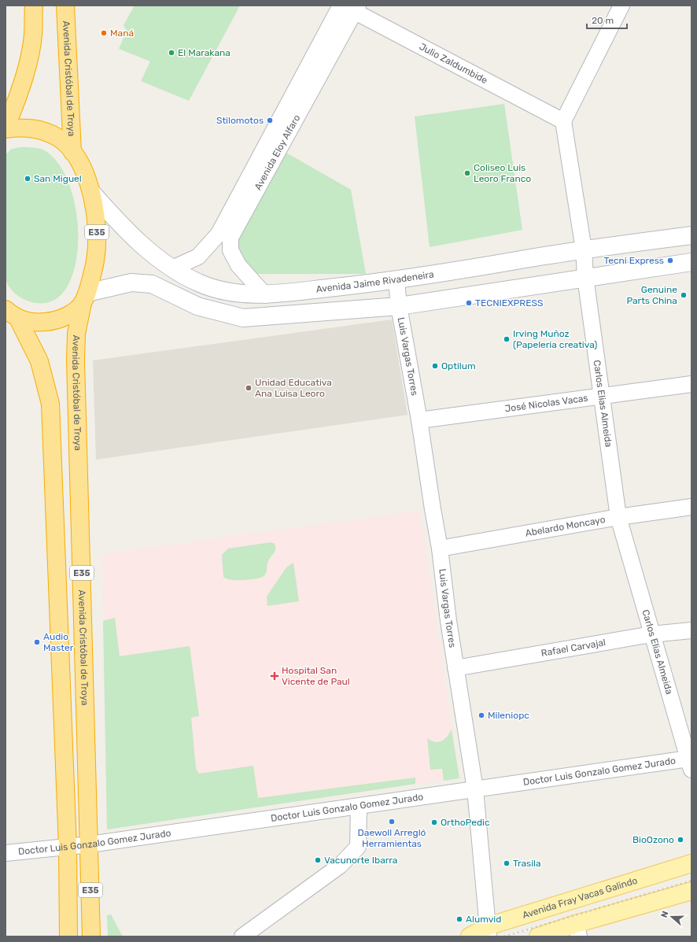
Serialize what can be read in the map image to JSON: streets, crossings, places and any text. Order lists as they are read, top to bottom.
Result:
{
  "streets": {
    "highway": ["Avenida Cristóbal de Troya", "E35"],
    "main road": ["Avenida Jaime Rivadeneira", "Avenida Fray Vacas Galindo"],
    "street": [
      "Julio Zaldumbide",
      "Avenida Eloy Alfaro",
      "Luis Vargas Torres",
      "José Nicolas Vacas",
      "Carlos Elias Almeida",
      "Abelardo Moncayo",
      "Rafael Carvajal",
      "Doctor Luis Gonzalo Gomez Jurado"
    ]
  },
  "crossings": [
    ["Julio Zaldumbide", "Avenida Eloy Alfaro"],
    ["Julio Zaldumbide", "Carlos Elias Almeida"],
    ["Avenida Cristóbal de Troya", "E35"],
    ["Avenida Cristóbal de Troya", "Doctor Luis Gonzalo Gomez Jurado"],
    ["Avenida Eloy Alfaro", "Avenida Jaime Rivadeneira"],
    ["E35", "Avenida Jaime Rivadeneira"],
    ["E35", "Doctor Luis Gonzalo Gomez Jurado"],
    ["Avenida Jaime Rivadeneira", "Luis Vargas Torres"],
    ["Avenida Jaime Rivadeneira", "Carlos Elias Almeida"],
    ["Luis Vargas Torres", "José Nicolas Vacas"],
    ["Luis Vargas Torres", "Abelardo Moncayo"],
    ["Luis Vargas Torres", "Rafael Carvajal"],
    ["Luis Vargas Torres", "Doctor Luis Gonzalo Gomez Jurado"],
    ["Luis Vargas Torres", "Avenida Fray Vacas Galindo"],
    ["José Nicolas Vacas", "Carlos Elias Almeida"],
    ["Carlos Elias Almeida", "Abelardo Moncayo"],
    ["Carlos Elias Almeida", "Rafael Carvajal"],
    ["Carlos Elias Almeida", "Doctor Luis Gonzalo Gomez Jurado"]
  ],
  "places": {
    "other": [
      "Maná",
      "El Marakana",
      "Stilomotos",
      "Coliseo Luis Leoro Franco",
      "San Miguel",
      "Tecni Express",
      "Genuine Parts China",
      "TECNIEXPRESS",
      "Irving Muñoz (Papeleria creativa)",
      "Optilum",
      "Unidad Educativa Ana Luisa Leoro",
      "Audio Master",
      "Mileniopc",
      "Daewoll Arregló Herramientas",
      "OrthoPedic",
      "BioOzono",
      "Vacunorte Ibarra",
      "Trasila",
      "Alumvid"
    ],
    "health": ["Hospital San Vicente de Paul"]
  },
  "scale_bar": "20 m",
  "north": "left"
}
